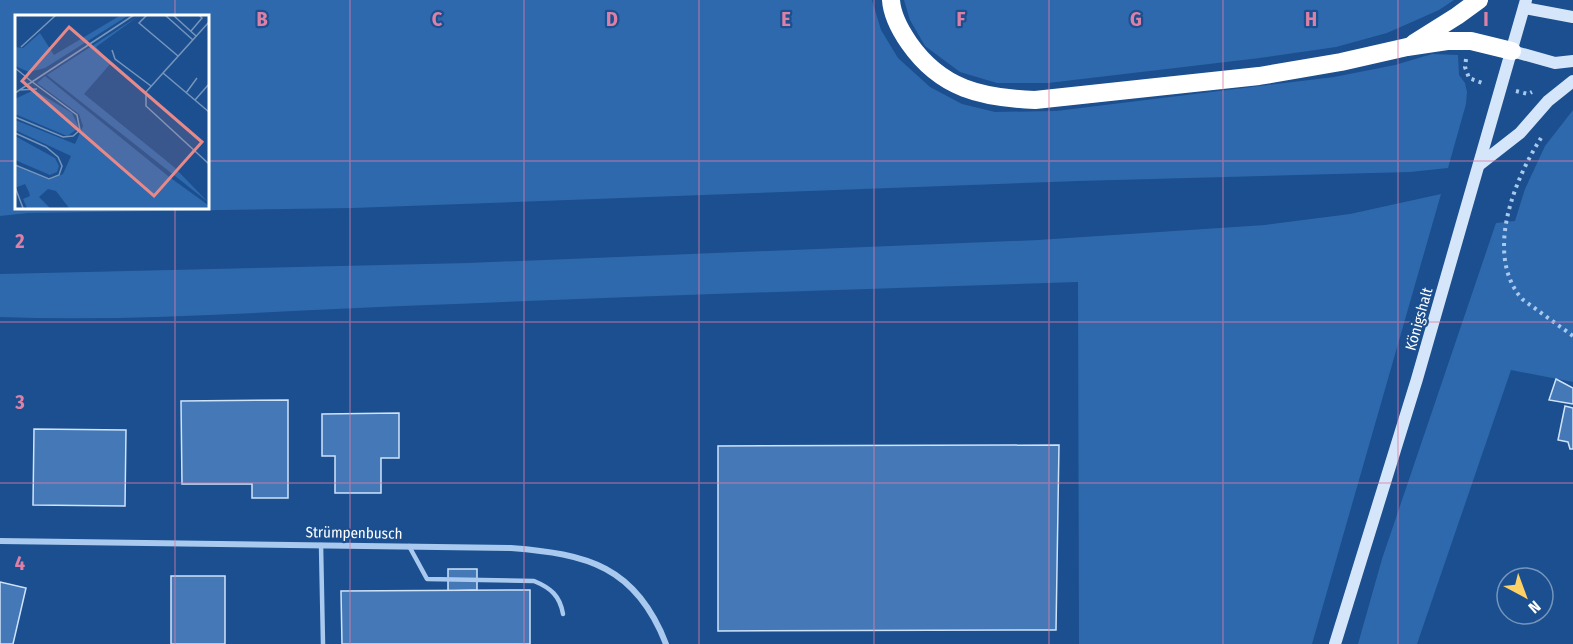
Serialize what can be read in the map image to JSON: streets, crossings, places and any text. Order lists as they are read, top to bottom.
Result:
{
  "streets": {
    "main road": ["Königshalt"],
    "street": ["Strümpenbusch"]
  },
  "north": "bottom right",
  "grid": {
    "columns": [
      "B",
      "C",
      "D",
      "E",
      "F",
      "G",
      "H",
      "I"
    ],
    "rows": ["2", "3", "4"]
  }
}
